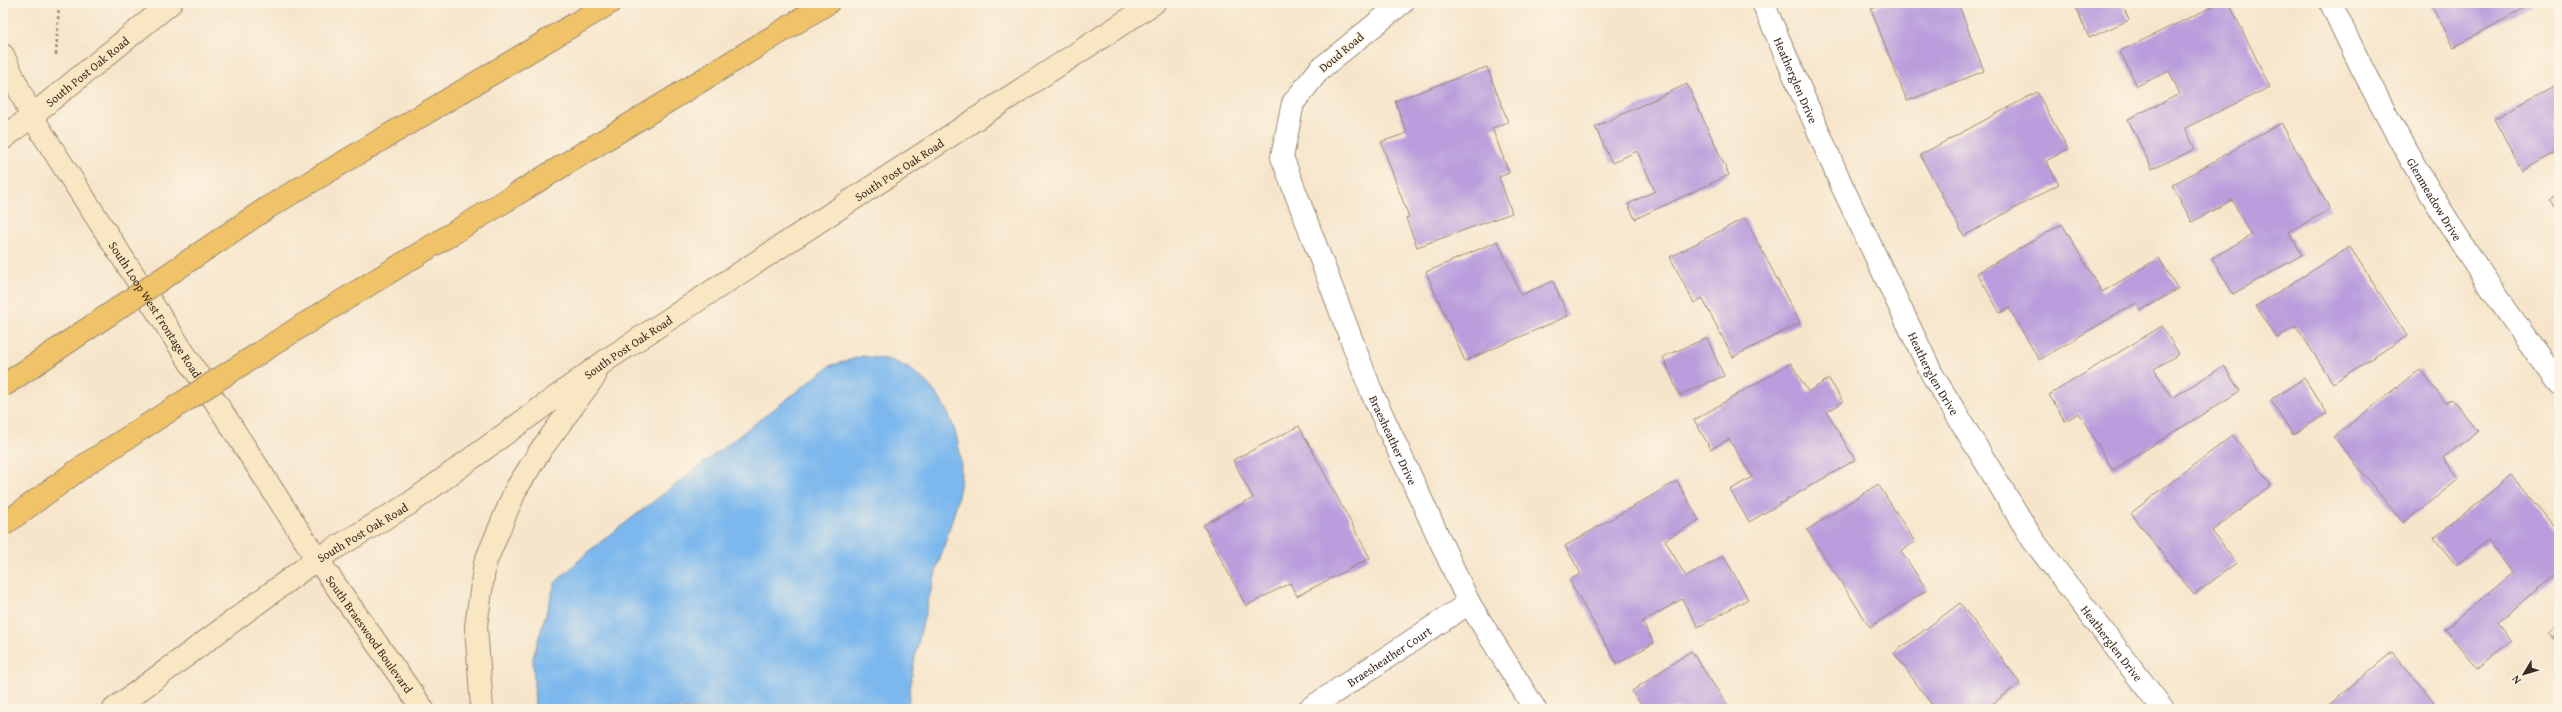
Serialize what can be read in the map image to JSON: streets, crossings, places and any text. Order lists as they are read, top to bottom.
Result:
{
  "streets": {
    "main road": ["South Post Oak Road", "South Loop West Frontage Road", "South Braeswood Boulevard"],
    "street": [
      "Doud Road",
      "Heatherglen Drive",
      "Glenmeadow Drive",
      "Braesheather Drive",
      "Braesheather Court"
    ]
  },
  "crossings": [
    ["Doud Road", "Braesheather Drive"],
    ["South Post Oak Road", "South Loop West Frontage Road"],
    ["South Post Oak Road", "South Braeswood Boulevard"],
    ["South Loop West Frontage Road", "South Braeswood Boulevard"],
    ["Braesheather Drive", "Braesheather Court"]
  ],
  "north": "bottom left"
}
